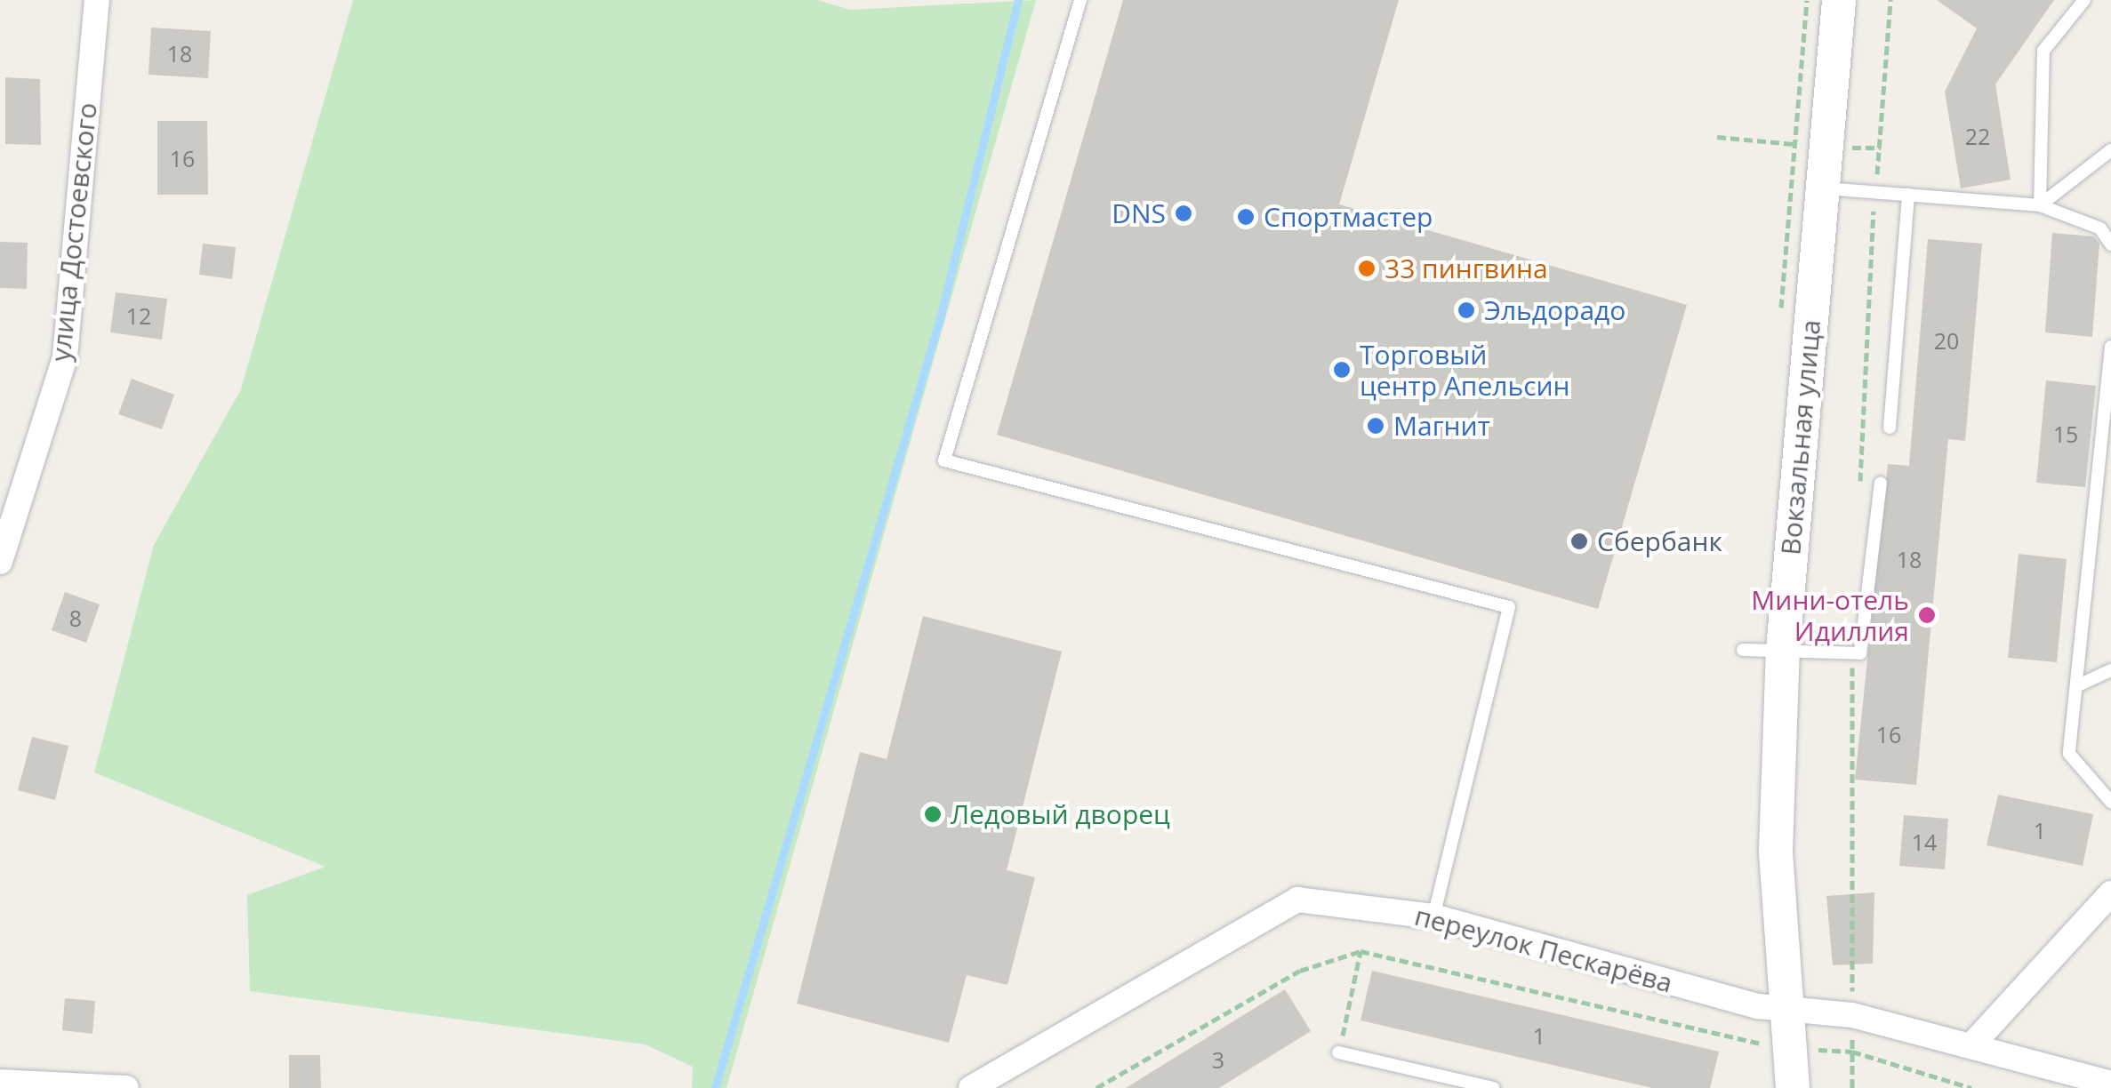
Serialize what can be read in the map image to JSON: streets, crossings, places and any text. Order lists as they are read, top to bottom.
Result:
{
  "streets": {
    "main road": ["Вокзальная улица"],
    "street": ["улица Достоевского", "переулок Пескарёва"]
  },
  "crossings": [
    ["Вокзальная улица", "переулок Пескарёва"]
  ],
  "places": [
    "DNS",
    "Спортмастер",
    "33 пингвина",
    "Эльдорадо",
    "Торговый центр Апельсин",
    "Магнит",
    "Сбербанк",
    "Мини-отель Идиллия",
    "Ледовый дворец"
  ],
  "house_numbers": [
    "18",
    "22",
    "16",
    "12",
    "20",
    "15",
    "18",
    "8",
    "16",
    "1",
    "14",
    "1",
    "3"
  ]
}
